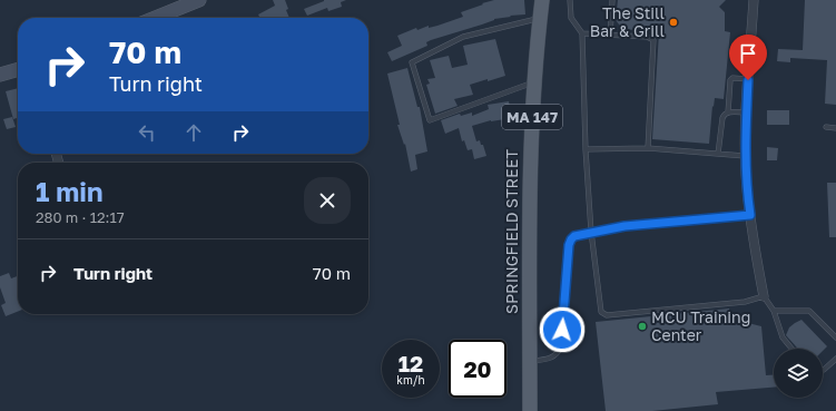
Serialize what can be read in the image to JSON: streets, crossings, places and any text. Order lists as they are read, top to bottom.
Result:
{
  "streets": {
    "main road": ["MA 147", "SPRINGFIELD STREET"]
  },
  "places": ["The Still Bar & Grill", "MCU Training Center"],
  "page": {
    "turn": ["70 m", "Turn right"],
    "heading": ["1 min", "280 m · 12:17"],
    "list": [
      {
        "name": "Turn right",
        "value": "70 m"
      }
    ],
    "speed": "12 km/h",
    "limit": "20"
  }
}
